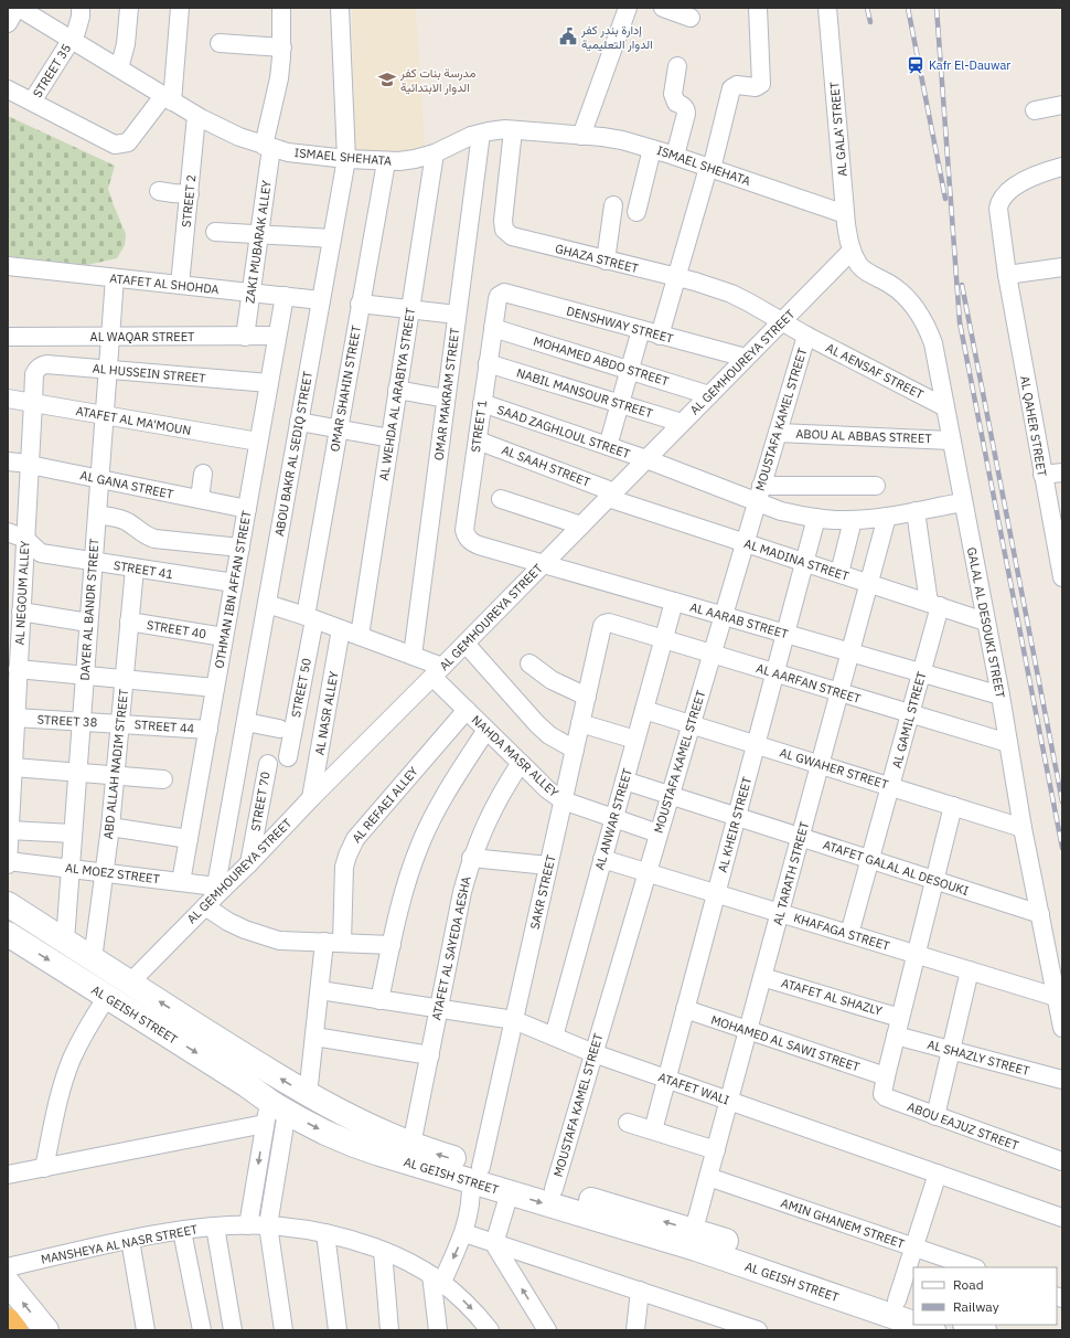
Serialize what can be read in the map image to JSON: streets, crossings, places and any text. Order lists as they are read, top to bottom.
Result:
{
  "streets": {
    "main road": ["AL GEISH STREET"],
    "street": [
      "STREET 35",
      "AL GALA' STREET",
      "ISMAEL SHEHATA",
      "STREET 2",
      "ZAKI MUBARAK ALLEY",
      "GHAZA STREET",
      "ATAFET AL SHOHDA",
      "DENSHWAY STREET",
      "AL WAQAR STREET",
      "MOHAMED ABDO STREET",
      "AL GEMHOUREYA STREET",
      "AL AENSAF STREET",
      "AL HUSSEIN STREET",
      "OMAR SHAHIN STREET",
      "NABIL MANSOUR STREET",
      "AL WEHDA AL ARABIYA STREET",
      "OMAR MAKRAM STREET",
      "MOUSTAFA KAMEL STREET",
      "ATAFET AL MA'MOUN",
      "STREET 1",
      "AL QAHER STREET",
      "SAAD ZAGHLOUL STREET",
      "ABOU AL ABBAS STREET",
      "ABOU BAKR AL SEDIQ STREET",
      "AL SAAH STREET",
      "AL GANA STREET",
      "AL MADINA STREET",
      "STREET 41",
      "OTHMAN IBN AFFAN STREET",
      "AL NEGOUM ALLEY",
      "DAYER AL BANDR STREET",
      "AL AARAB STREET",
      "GALAL AL DESOUKI STREET",
      "STREET 40",
      "AL AARFAN STREET",
      "STREET 50",
      "AL NASR ALLEY",
      "AL GAMIL STREET",
      "STREET 38",
      "STREET 44",
      "NAHDA MASR ALLEY",
      "ABD ALLAH NADIM STREET",
      "AL GWAHER STREET",
      "STREET 70",
      "AL REFAEI ALLEY",
      "AL ANWAR STREET",
      "AL KHEIR STREET",
      "ATAFET GALAL AL DESOUKI",
      "AL MOEZ STREET",
      "AL TARATH STREET",
      "SAKR STREET",
      "KHAFAGA STREET",
      "ATAFET AL SAYEDA AESHA",
      "ATAFET AL SHAZLY",
      "MOHAMED AL SAWI STREET",
      "AL SHAZLY STREET",
      "ATAFET WALI",
      "ABOU EAJUZ STREET",
      "AMIN GHANEM STREET",
      "MANSHEYA AL NASR STREET"
    ]
  },
  "crossings": [
    ["STREET 35", "ISMAEL SHEHATA"],
    ["AL GALA' STREET", "ISMAEL SHEHATA"],
    ["AL GALA' STREET", "AL GEMHOUREYA STREET"],
    ["AL GALA' STREET", "GALAL AL DESOUKI STREET"],
    ["ISMAEL SHEHATA", "STREET 2"],
    ["ISMAEL SHEHATA", "ZAKI MUBARAK ALLEY"],
    ["ISMAEL SHEHATA", "GHAZA STREET"],
    ["ISMAEL SHEHATA", "OMAR SHAHIN STREET"],
    ["ISMAEL SHEHATA", "AL WEHDA AL ARABIYA STREET"],
    ["ISMAEL SHEHATA", "OMAR MAKRAM STREET"],
    ["ISMAEL SHEHATA", "ABOU BAKR AL SEDIQ STREET"],
    ["STREET 2", "ATAFET AL SHOHDA"],
    ["ZAKI MUBARAK ALLEY", "ATAFET AL SHOHDA"],
    ["ZAKI MUBARAK ALLEY", "AL WAQAR STREET"],
    ["GHAZA STREET", "AL GEMHOUREYA STREET"],
    ["GHAZA STREET", "AL AENSAF STREET"],
    ["ATAFET AL SHOHDA", "ABOU BAKR AL SEDIQ STREET"],
    ["ATAFET AL SHOHDA", "OTHMAN IBN AFFAN STREET"],
    ["ATAFET AL SHOHDA", "DAYER AL BANDR STREET"],
    ["DENSHWAY STREET", "AL GEMHOUREYA STREET"],
    ["DENSHWAY STREET", "STREET 1"],
    ["AL WAQAR STREET", "OTHMAN IBN AFFAN STREET"],
    ["AL WAQAR STREET", "DAYER AL BANDR STREET"],
    ["MOHAMED ABDO STREET", "AL GEMHOUREYA STREET"],
    ["MOHAMED ABDO STREET", "STREET 1"],
    ["AL GEMHOUREYA STREET", "AL AENSAF STREET"],
    ["AL GEMHOUREYA STREET", "NABIL MANSOUR STREET"],
    ["AL GEMHOUREYA STREET", "SAAD ZAGHLOUL STREET"],
    ["AL GEMHOUREYA STREET", "ABOU BAKR AL SEDIQ STREET"],
    ["AL GEMHOUREYA STREET", "AL SAAH STREET"],
    ["AL GEMHOUREYA STREET", "AL MADINA STREET"],
    ["AL GEMHOUREYA STREET", "AL AARAB STREET"],
    ["AL GEMHOUREYA STREET", "GALAL AL DESOUKI STREET"],
    ["AL GEMHOUREYA STREET", "AL NASR ALLEY"],
    ["AL GEMHOUREYA STREET", "NAHDA MASR ALLEY"],
    ["AL GEMHOUREYA STREET", "STREET 70"],
    ["AL GEMHOUREYA STREET", "AL MOEZ STREET"],
    ["AL GEMHOUREYA STREET", "AL GEISH STREET"],
    ["AL AENSAF STREET", "MOUSTAFA KAMEL STREET"],
    ["AL AENSAF STREET", "GALAL AL DESOUKI STREET"],
    ["AL HUSSEIN STREET", "OTHMAN IBN AFFAN STREET"],
    ["AL HUSSEIN STREET", "AL NEGOUM ALLEY"],
    ["AL HUSSEIN STREET", "DAYER AL BANDR STREET"],
    ["OMAR SHAHIN STREET", "STREET 50"],
    ["NABIL MANSOUR STREET", "STREET 1"],
    ["MOUSTAFA KAMEL STREET", "SAAD ZAGHLOUL STREET"],
    ["MOUSTAFA KAMEL STREET", "ABOU AL ABBAS STREET"],
    ["MOUSTAFA KAMEL STREET", "AL MADINA STREET"],
    ["MOUSTAFA KAMEL STREET", "AL AARAB STREET"],
    ["MOUSTAFA KAMEL STREET", "AL AARFAN STREET"],
    ["MOUSTAFA KAMEL STREET", "NAHDA MASR ALLEY"],
    ["MOUSTAFA KAMEL STREET", "AL GWAHER STREET"],
    ["MOUSTAFA KAMEL STREET", "ATAFET GALAL AL DESOUKI"],
    ["MOUSTAFA KAMEL STREET", "KHAFAGA STREET"],
    ["MOUSTAFA KAMEL STREET", "AL GEISH STREET"],
    ["MOUSTAFA KAMEL STREET", "ATAFET WALI"],
    ["ATAFET AL MA'MOUN", "OTHMAN IBN AFFAN STREET"],
    ["ATAFET AL MA'MOUN", "AL NEGOUM ALLEY"],
    ["ATAFET AL MA'MOUN", "DAYER AL BANDR STREET"],
    ["STREET 1", "SAAD ZAGHLOUL STREET"],
    ["STREET 1", "AL SAAH STREET"],
    ["STREET 1", "AL AARAB STREET"],
    ["SAAD ZAGHLOUL STREET", "GALAL AL DESOUKI STREET"],
    ["SAAD ZAGHLOUL STREET", "AL GAMIL STREET"],
    ["SAAD ZAGHLOUL STREET", "AL KHEIR STREET"],
    ["SAAD ZAGHLOUL STREET", "AL TARATH STREET"],
    ["ABOU AL ABBAS STREET", "GALAL AL DESOUKI STREET"],
    ["ABOU BAKR AL SEDIQ STREET", "AL MOEZ STREET"],
    ["AL SAAH STREET", "AL MADINA STREET"],
    ["AL GANA STREET", "OTHMAN IBN AFFAN STREET"],
    ["AL GANA STREET", "AL NEGOUM ALLEY"],
    ["AL GANA STREET", "DAYER AL BANDR STREET"],
    ["AL MADINA STREET", "GALAL AL DESOUKI STREET"],
    ["AL MADINA STREET", "AL GAMIL STREET"],
    ["AL MADINA STREET", "AL KHEIR STREET"],
    ["AL MADINA STREET", "AL TARATH STREET"],
    ["STREET 41", "OTHMAN IBN AFFAN STREET"],
    ["STREET 41", "AL NEGOUM ALLEY"],
    ["STREET 41", "DAYER AL BANDR STREET"],
    ["STREET 41", "ABD ALLAH NADIM STREET"],
    ["OTHMAN IBN AFFAN STREET", "STREET 40"],
    ["OTHMAN IBN AFFAN STREET", "STREET 44"],
    ["OTHMAN IBN AFFAN STREET", "AL MOEZ STREET"],
    ["AL NEGOUM ALLEY", "STREET 38"],
    ["AL NEGOUM ALLEY", "AL MOEZ STREET"],
    ["DAYER AL BANDR STREET", "STREET 38"],
    ["DAYER AL BANDR STREET", "AL MOEZ STREET"],
    ["DAYER AL BANDR STREET", "AL GEISH STREET"],
    ["AL AARAB STREET", "GALAL AL DESOUKI STREET"],
    ["AL AARAB STREET", "AL GAMIL STREET"],
    ["AL AARAB STREET", "AL ANWAR STREET"],
    ["AL AARAB STREET", "AL KHEIR STREET"],
    ["AL AARAB STREET", "AL TARATH STREET"],
    ["GALAL AL DESOUKI STREET", "AL AARFAN STREET"],
    ["GALAL AL DESOUKI STREET", "AL GWAHER STREET"],
    ["GALAL AL DESOUKI STREET", "ATAFET GALAL AL DESOUKI"],
    ["GALAL AL DESOUKI STREET", "KHAFAGA STREET"],
    ["STREET 40", "ABD ALLAH NADIM STREET"],
    ["AL AARFAN STREET", "AL GAMIL STREET"],
    ["AL AARFAN STREET", "AL ANWAR STREET"],
    ["AL AARFAN STREET", "AL KHEIR STREET"],
    ["AL AARFAN STREET", "AL TARATH STREET"],
    ["AL AARFAN STREET", "SAKR STREET"],
    ["AL GAMIL STREET", "AL GWAHER STREET"],
    ["AL GAMIL STREET", "ATAFET GALAL AL DESOUKI"],
    ["AL GAMIL STREET", "KHAFAGA STREET"],
    ["STREET 38", "STREET 44"],
    ["STREET 38", "ABD ALLAH NADIM STREET"],
    ["STREET 44", "ABD ALLAH NADIM STREET"],
    ["NAHDA MASR ALLEY", "AL REFAEI ALLEY"],
    ["NAHDA MASR ALLEY", "AL ANWAR STREET"],
    ["NAHDA MASR ALLEY", "SAKR STREET"],
    ["NAHDA MASR ALLEY", "ATAFET AL SAYEDA AESHA"],
    ["ABD ALLAH NADIM STREET", "AL MOEZ STREET"],
    ["ABD ALLAH NADIM STREET", "AL GEISH STREET"],
    ["AL GWAHER STREET", "AL ANWAR STREET"],
    ["AL GWAHER STREET", "AL KHEIR STREET"],
    ["AL GWAHER STREET", "AL TARATH STREET"],
    ["AL ANWAR STREET", "ATAFET GALAL AL DESOUKI"],
    ["AL ANWAR STREET", "KHAFAGA STREET"],
    ["AL ANWAR STREET", "ATAFET WALI"],
    ["AL KHEIR STREET", "ATAFET GALAL AL DESOUKI"],
    ["AL KHEIR STREET", "KHAFAGA STREET"],
    ["AL KHEIR STREET", "MOHAMED AL SAWI STREET"],
    ["AL KHEIR STREET", "ATAFET WALI"],
    ["ATAFET GALAL AL DESOUKI", "AL TARATH STREET"],
    ["AL TARATH STREET", "KHAFAGA STREET"],
    ["AL TARATH STREET", "ATAFET AL SHAZLY"],
    ["AL TARATH STREET", "AL GEISH STREET"],
    ["AL TARATH STREET", "MOHAMED AL SAWI STREET"],
    ["AL TARATH STREET", "ATAFET WALI"],
    ["AL TARATH STREET", "AMIN GHANEM STREET"],
    ["SAKR STREET", "AL GEISH STREET"],
    ["SAKR STREET", "ATAFET WALI"],
    ["SAKR STREET", "MANSHEYA AL NASR STREET"],
    ["ATAFET AL SAYEDA AESHA", "AL GEISH STREET"],
    ["ATAFET AL SAYEDA AESHA", "ATAFET WALI"],
    ["MOHAMED AL SAWI STREET", "ABOU EAJUZ STREET"]
  ],
  "places": {
    "public building": ["إدارة بندر كفر الدوار التعليمية"],
    "station": ["Kafr El-Dauwar"],
    "school or university": ["مدرسة بنات كفر الدوار الابتدائية"]
  },
  "legend": ["Road", "Railway"]
}
